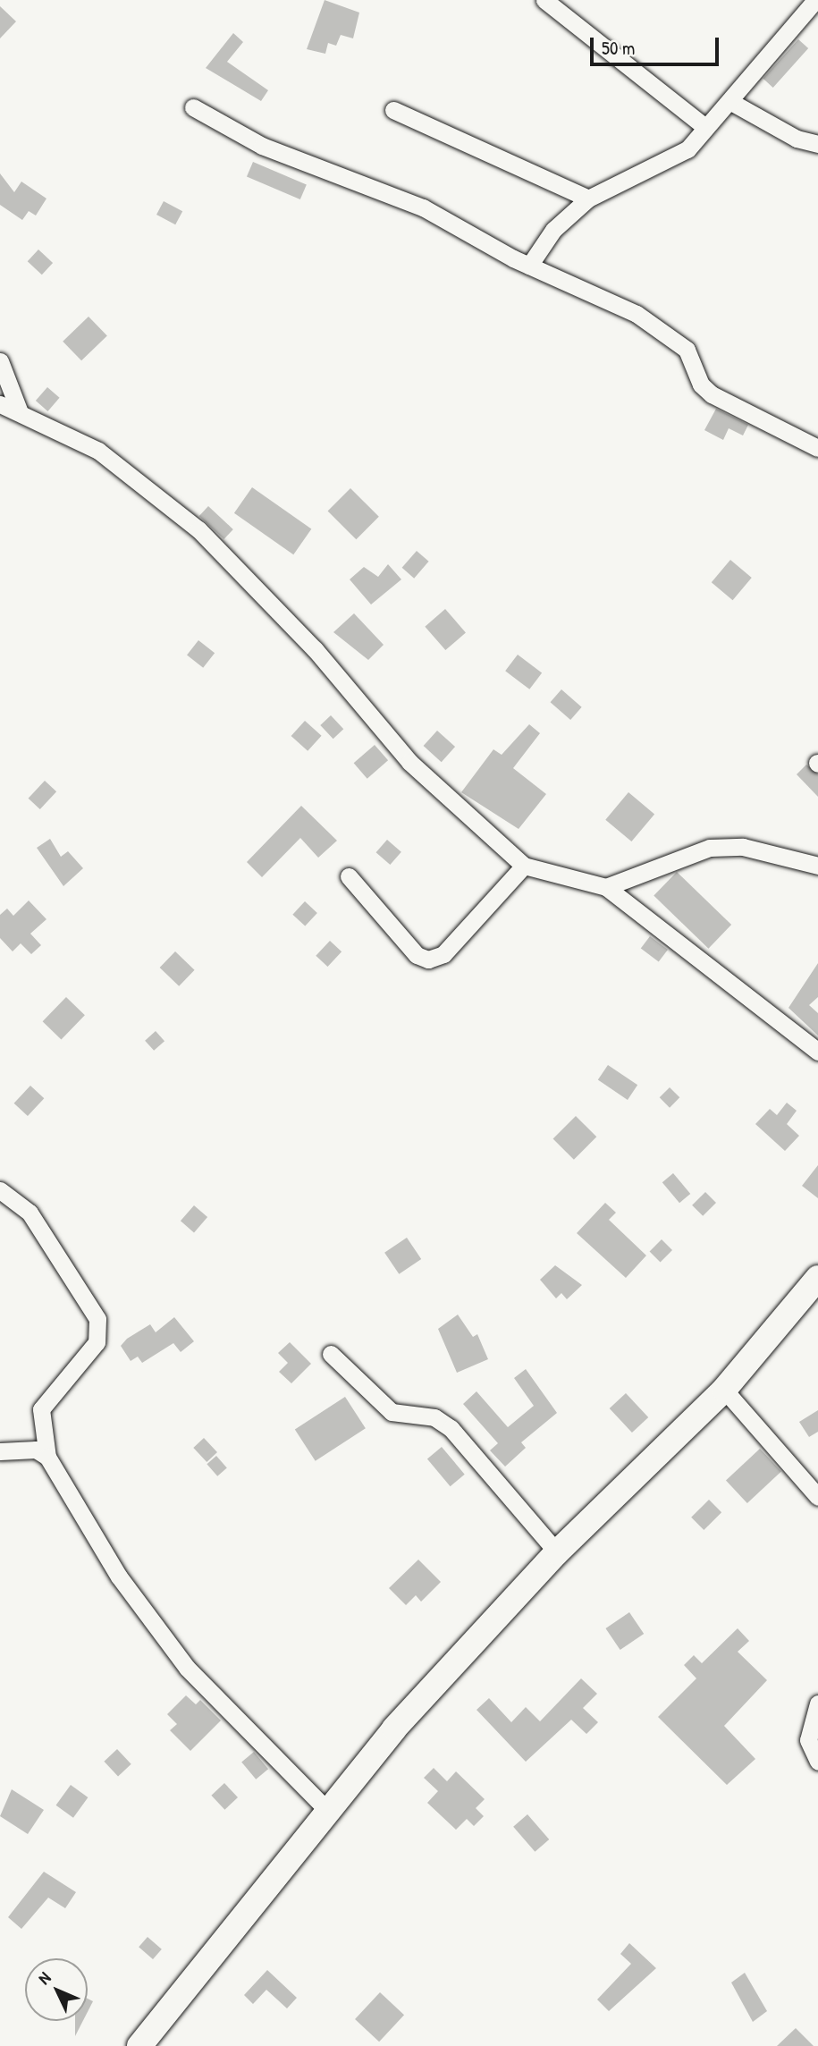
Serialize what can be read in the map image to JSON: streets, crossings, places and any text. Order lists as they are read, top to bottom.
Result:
{
  "scale_bar": "50 m",
  "north": "top left"
}
